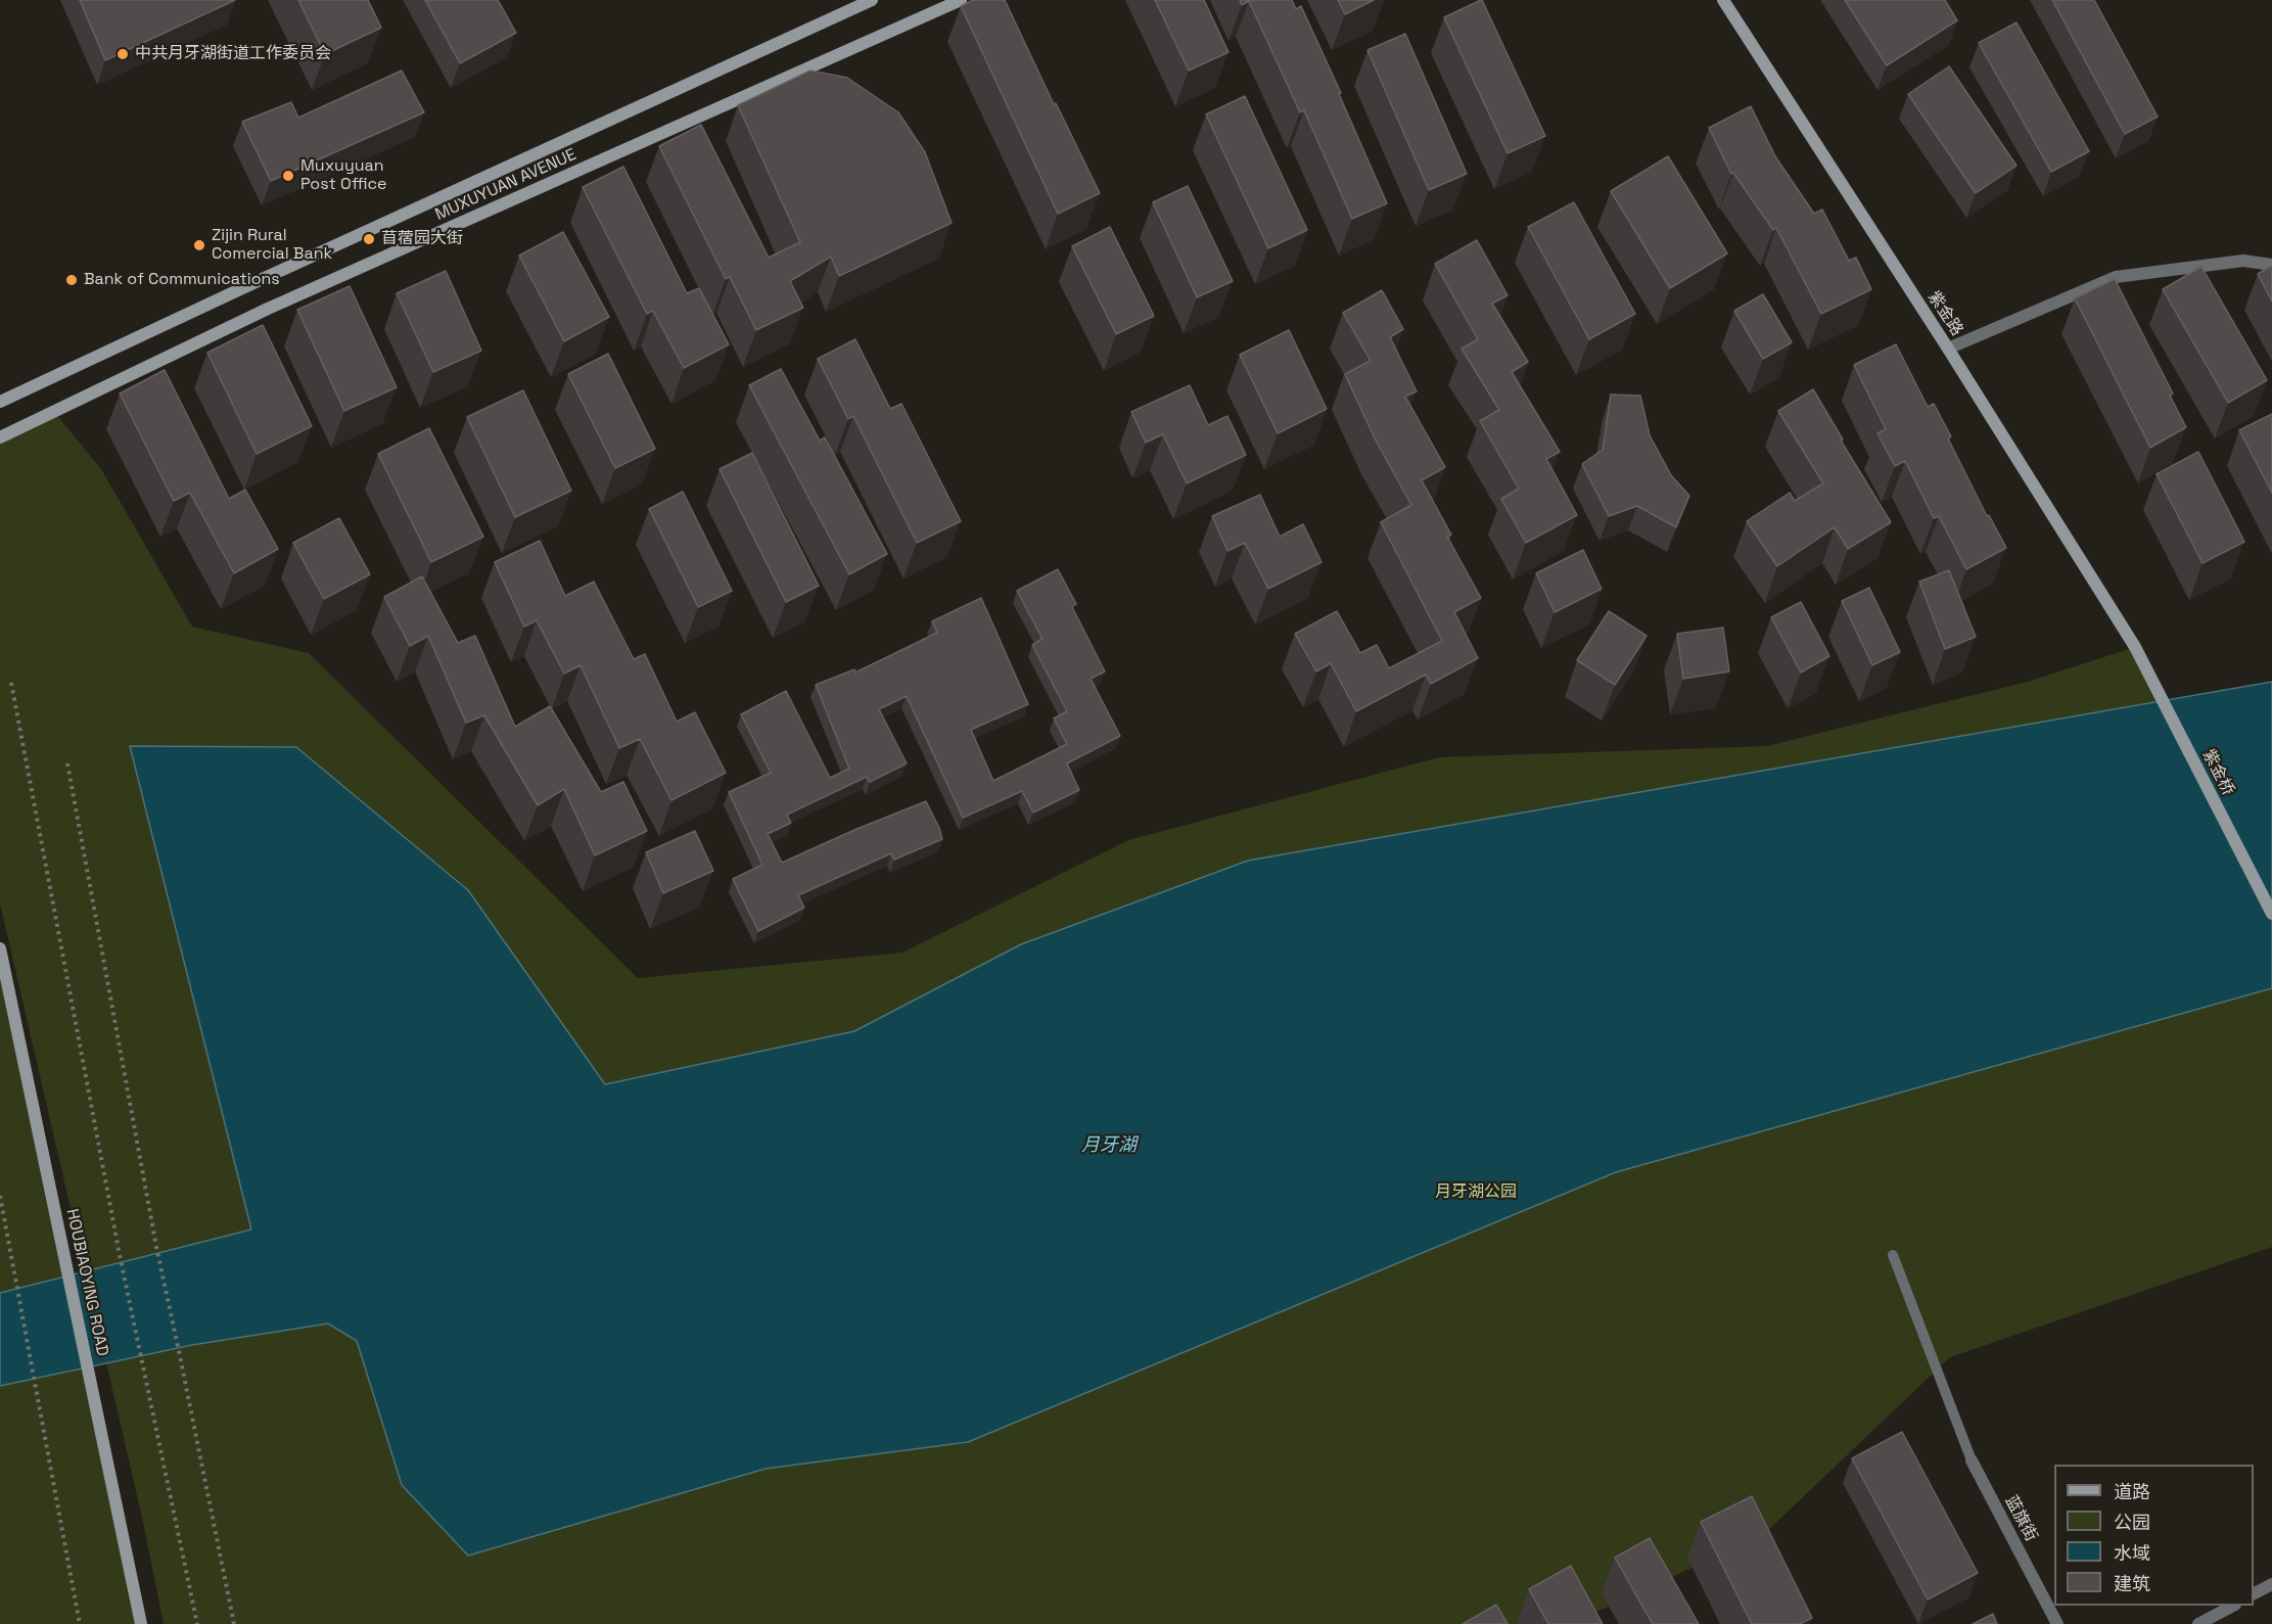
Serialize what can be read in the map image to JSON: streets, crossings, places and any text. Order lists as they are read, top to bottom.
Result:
{
  "streets": {
    "main road": [
      "MUXUYUAN AVENUE",
      "紫金路",
      "紫金桥",
      "HOUBIAOYING ROAD"
    ],
    "street": ["蓝旗街"]
  },
  "crossings": [
    ["紫金路", "紫金桥"]
  ],
  "water": ["月牙湖"],
  "parks": ["月牙湖公园"],
  "places": [
    "中共月牙湖街道工作委员会",
    "Muxuyuan Post Office",
    "苜蓿园大街",
    "Zijin Rural Comercial Bank",
    "Bank of Communications"
  ],
  "legend": [
    "道路",
    "公园",
    "水域",
    "建筑"
  ]
}
